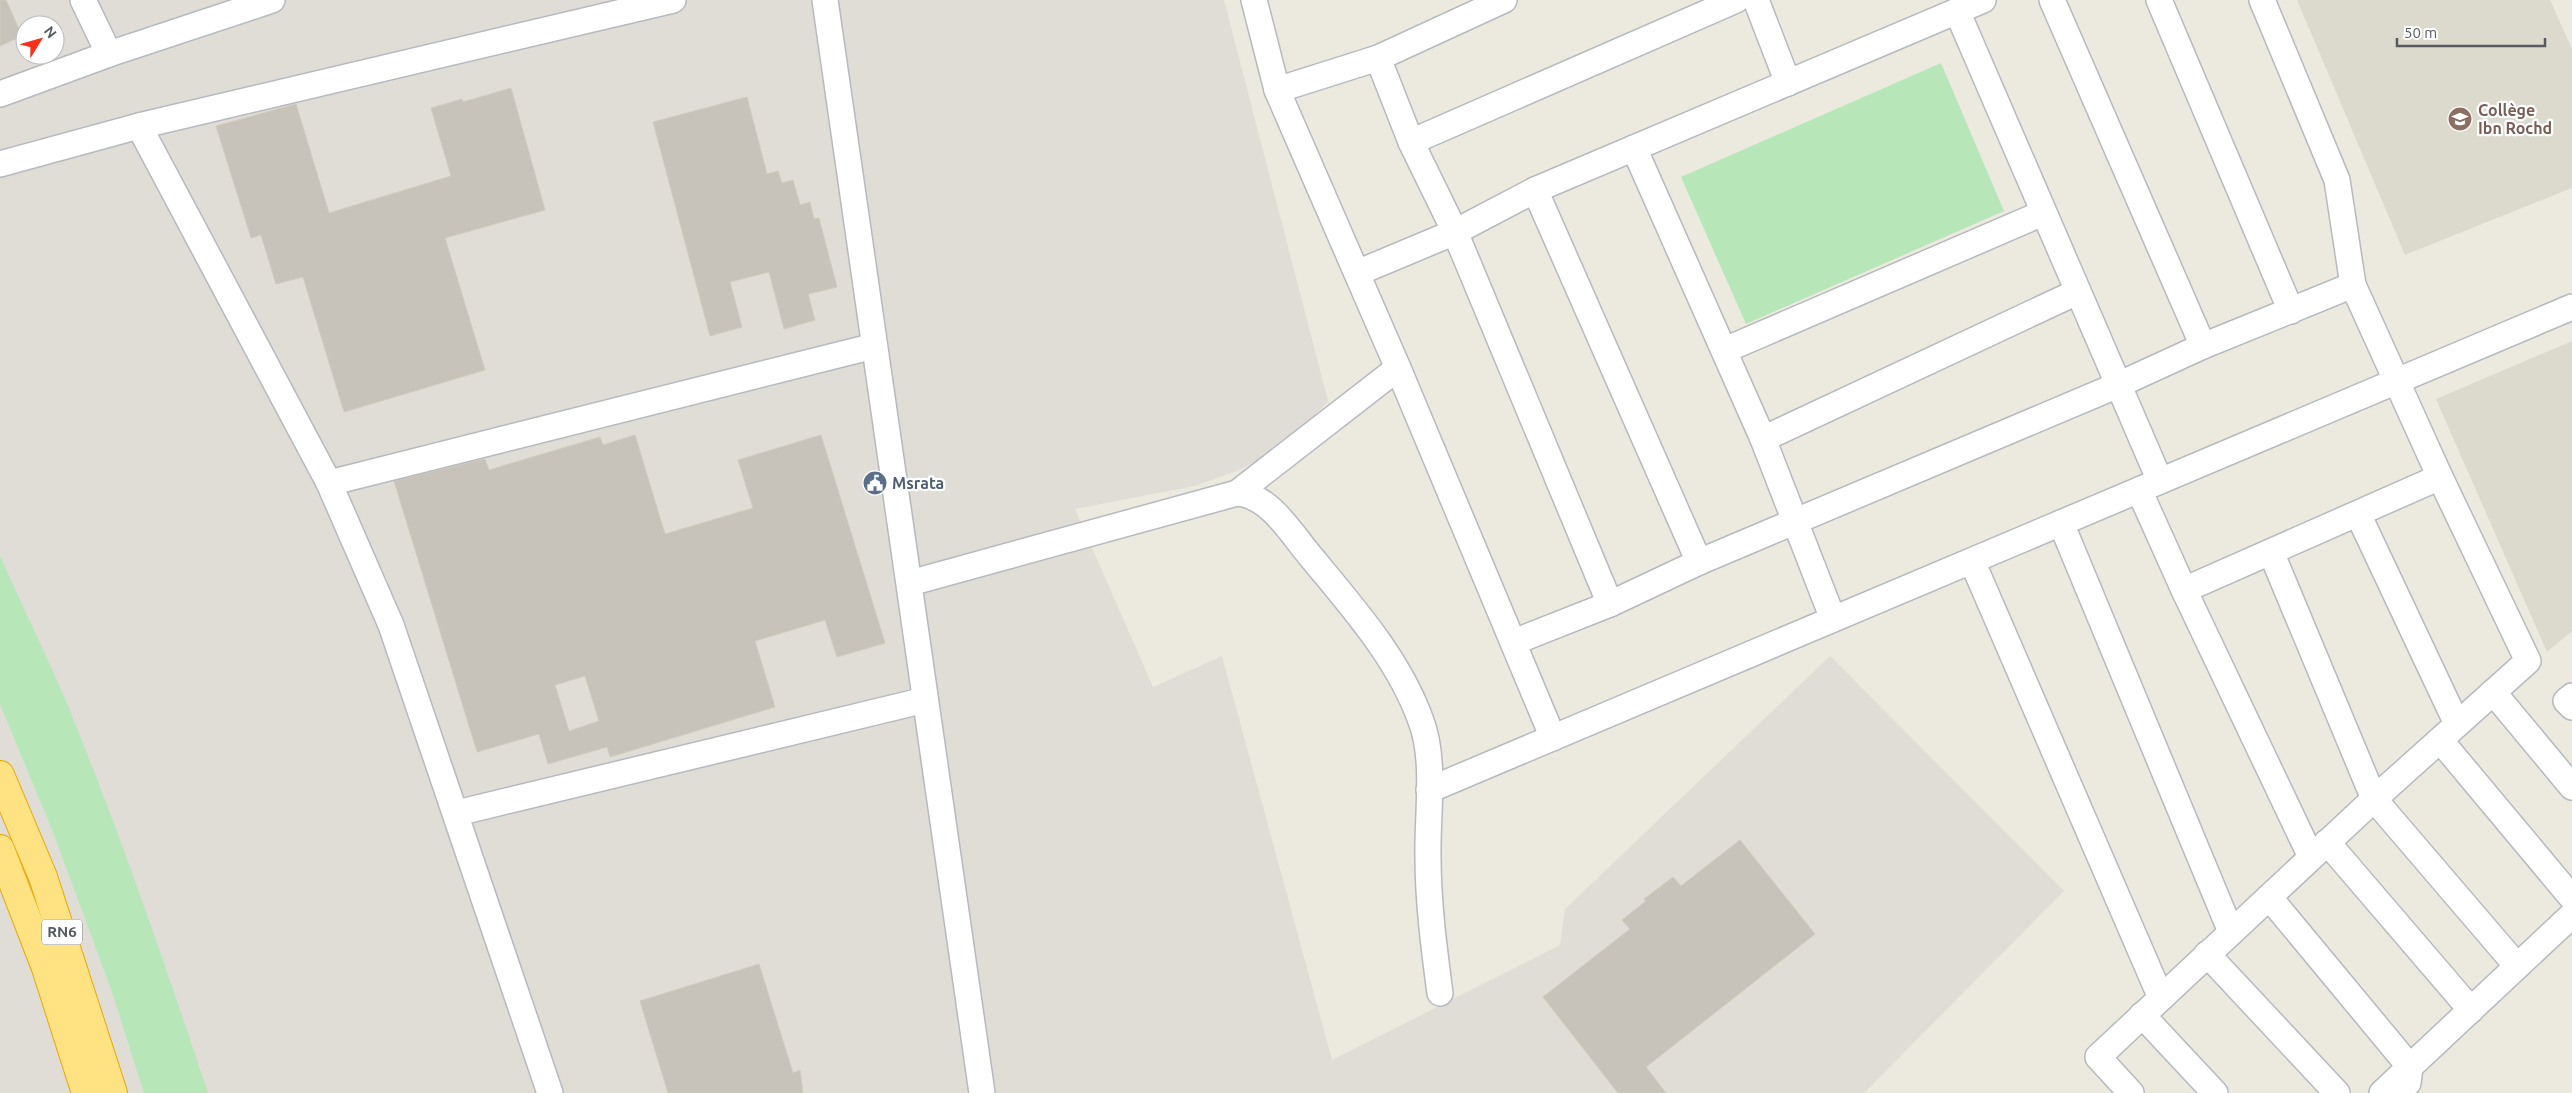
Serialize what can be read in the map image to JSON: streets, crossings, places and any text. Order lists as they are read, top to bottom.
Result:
{
  "streets": {
    "highway": ["RN6"]
  },
  "places": {
    "school or university": ["Collège Ibn Rochd"],
    "public building": ["Msrata"]
  },
  "scale_bar": "50 m",
  "north": "top right"
}
